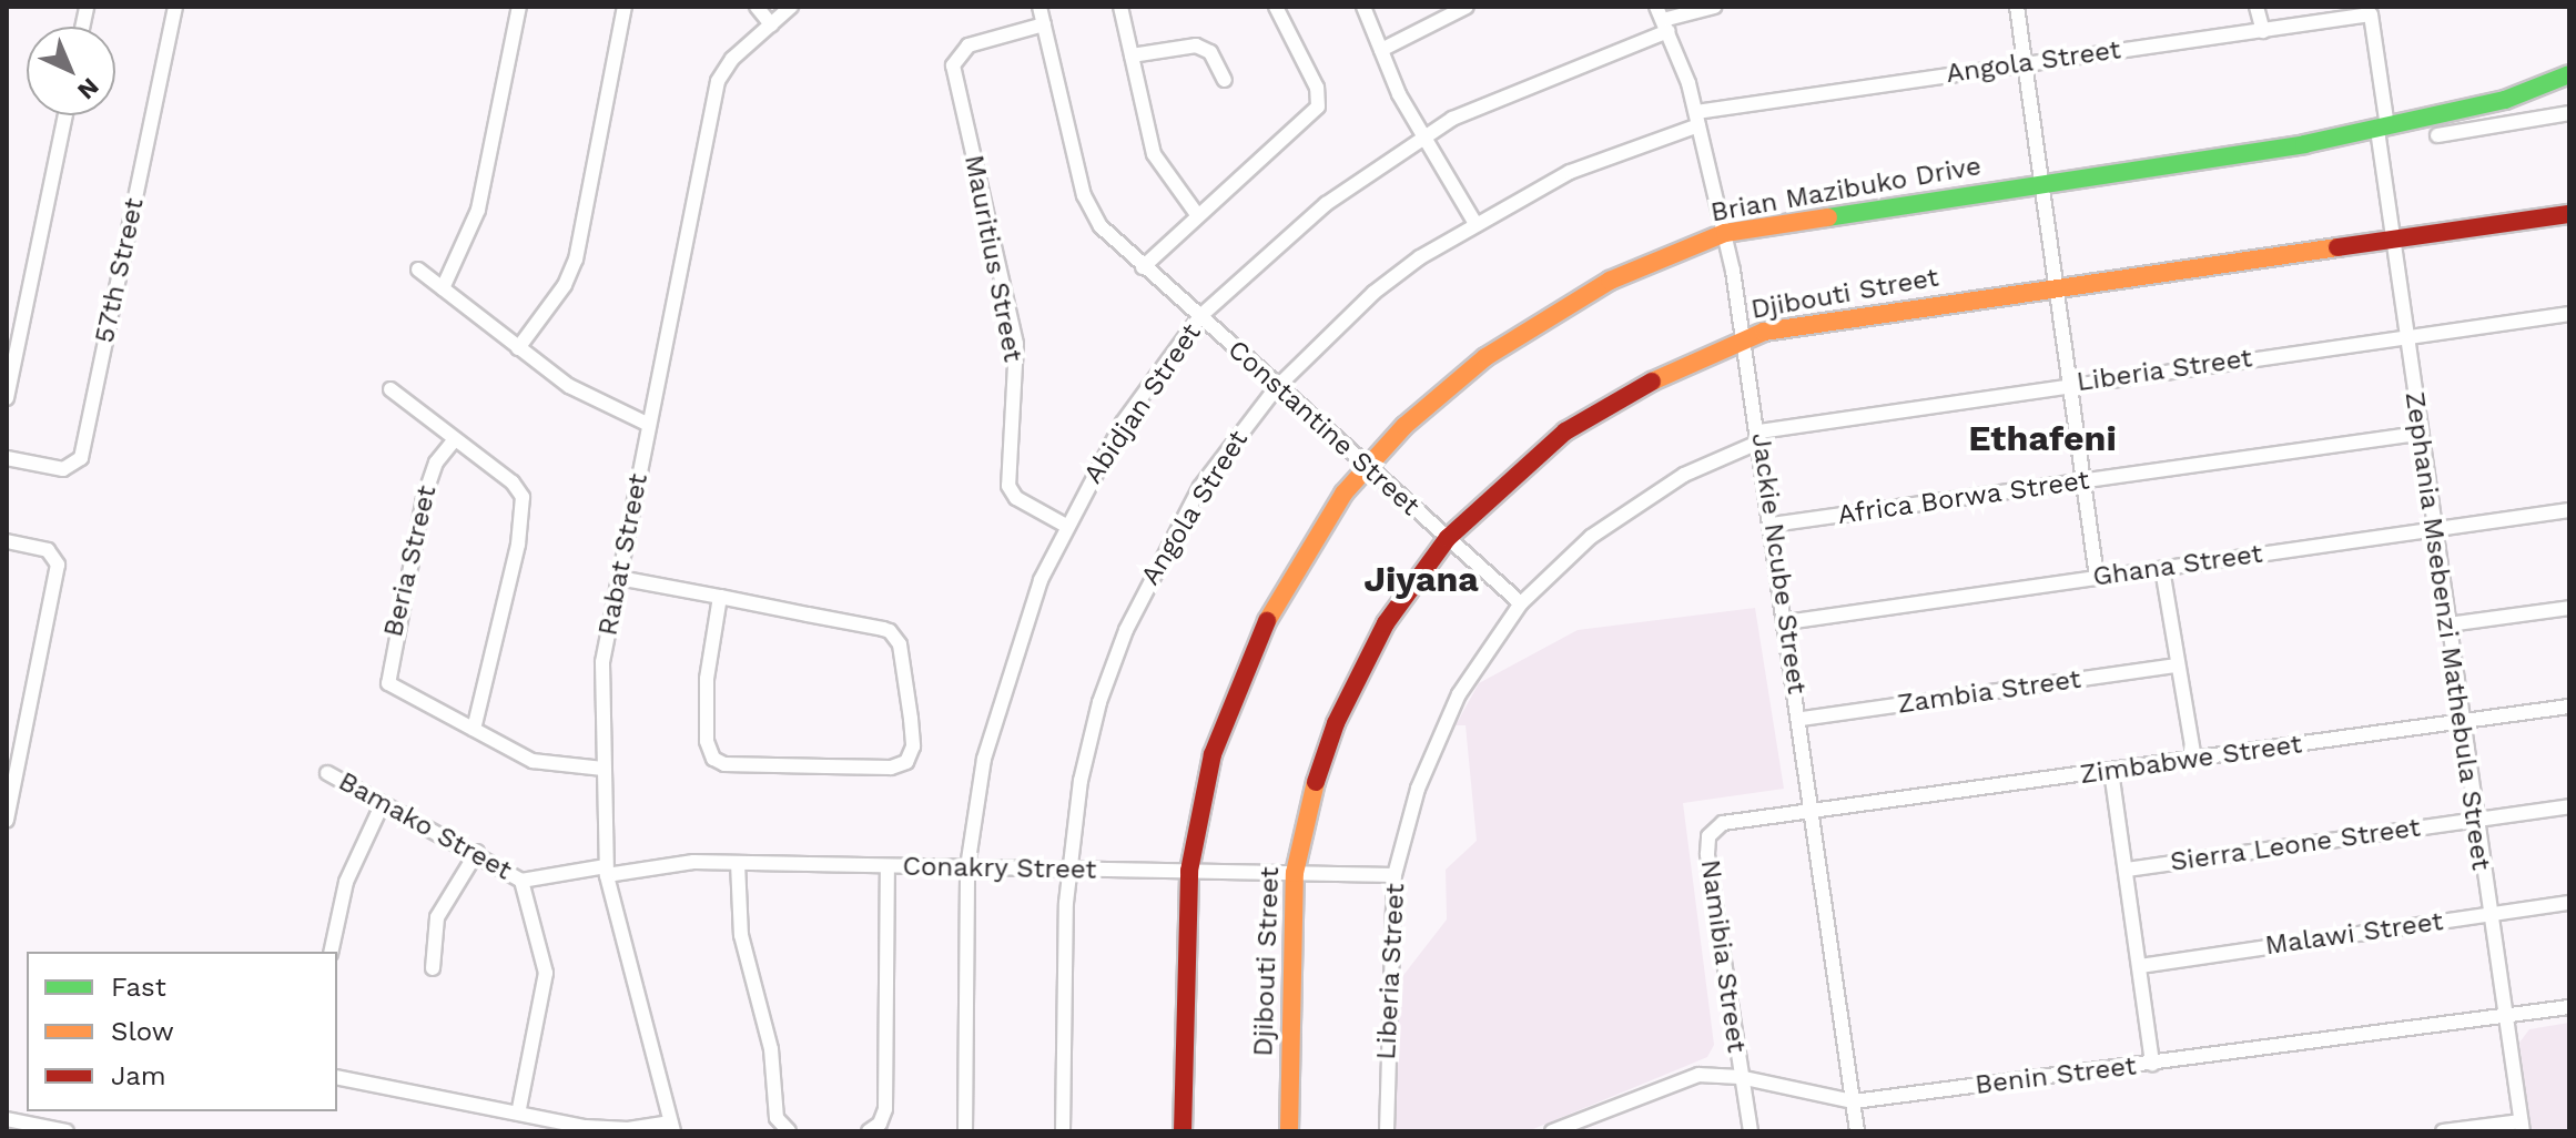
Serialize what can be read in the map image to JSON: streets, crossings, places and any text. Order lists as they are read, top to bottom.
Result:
{
  "streets": {
    "street": [
      "Angola Street",
      "Brian Mazibuko Drive",
      "Mauritius Street",
      "57th Street",
      "Djibouti Street",
      "Liberia Street",
      "Abidjan Street",
      "Constantine Street",
      "Africa Borwa Street",
      "Rabat Street",
      "Beria Street",
      "Jackie Ncube Street",
      "Ghana Street",
      "Zephania Msebenzi Mathebula Street",
      "Zambia Street",
      "Zimbabwe Street",
      "Bamako Street",
      "Sierra Leone Street",
      "Conakry Street",
      "Malawi Street",
      "Namibia Street",
      "Benin Street"
    ]
  },
  "crossings": [
    ["Angola Street", "Brian Mazibuko Drive"],
    ["Angola Street", "Constantine Street"],
    ["Angola Street", "Jackie Ncube Street"],
    ["Angola Street", "Zephania Msebenzi Mathebula Street"],
    ["Angola Street", "Conakry Street"],
    ["Brian Mazibuko Drive", "Constantine Street"],
    ["Brian Mazibuko Drive", "Jackie Ncube Street"],
    ["Brian Mazibuko Drive", "Zephania Msebenzi Mathebula Street"],
    ["Brian Mazibuko Drive", "Conakry Street"],
    ["Mauritius Street", "Abidjan Street"],
    ["Mauritius Street", "Constantine Street"],
    ["Djibouti Street", "Constantine Street"],
    ["Djibouti Street", "Jackie Ncube Street"],
    ["Djibouti Street", "Zephania Msebenzi Mathebula Street"],
    ["Djibouti Street", "Conakry Street"],
    ["Liberia Street", "Constantine Street"],
    ["Liberia Street", "Jackie Ncube Street"],
    ["Liberia Street", "Zephania Msebenzi Mathebula Street"],
    ["Liberia Street", "Conakry Street"],
    ["Abidjan Street", "Constantine Street"],
    ["Abidjan Street", "Jackie Ncube Street"],
    ["Abidjan Street", "Conakry Street"],
    ["Africa Borwa Street", "Jackie Ncube Street"],
    ["Africa Borwa Street", "Zephania Msebenzi Mathebula Street"],
    ["Rabat Street", "Bamako Street"],
    ["Rabat Street", "Conakry Street"],
    ["Jackie Ncube Street", "Ghana Street"],
    ["Jackie Ncube Street", "Zambia Street"],
    ["Jackie Ncube Street", "Zimbabwe Street"],
    ["Jackie Ncube Street", "Namibia Street"],
    ["Jackie Ncube Street", "Benin Street"],
    ["Ghana Street", "Zephania Msebenzi Mathebula Street"],
    ["Zephania Msebenzi Mathebula Street", "Zimbabwe Street"],
    ["Zephania Msebenzi Mathebula Street", "Sierra Leone Street"],
    ["Zephania Msebenzi Mathebula Street", "Malawi Street"],
    ["Zephania Msebenzi Mathebula Street", "Benin Street"],
    ["Zimbabwe Street", "Namibia Street"],
    ["Bamako Street", "Conakry Street"],
    ["Namibia Street", "Benin Street"]
  ],
  "districts": ["Ethafeni", "Jiyana"],
  "legend": ["Fast", "Slow", "Jam"],
  "north": "bottom right"
}
